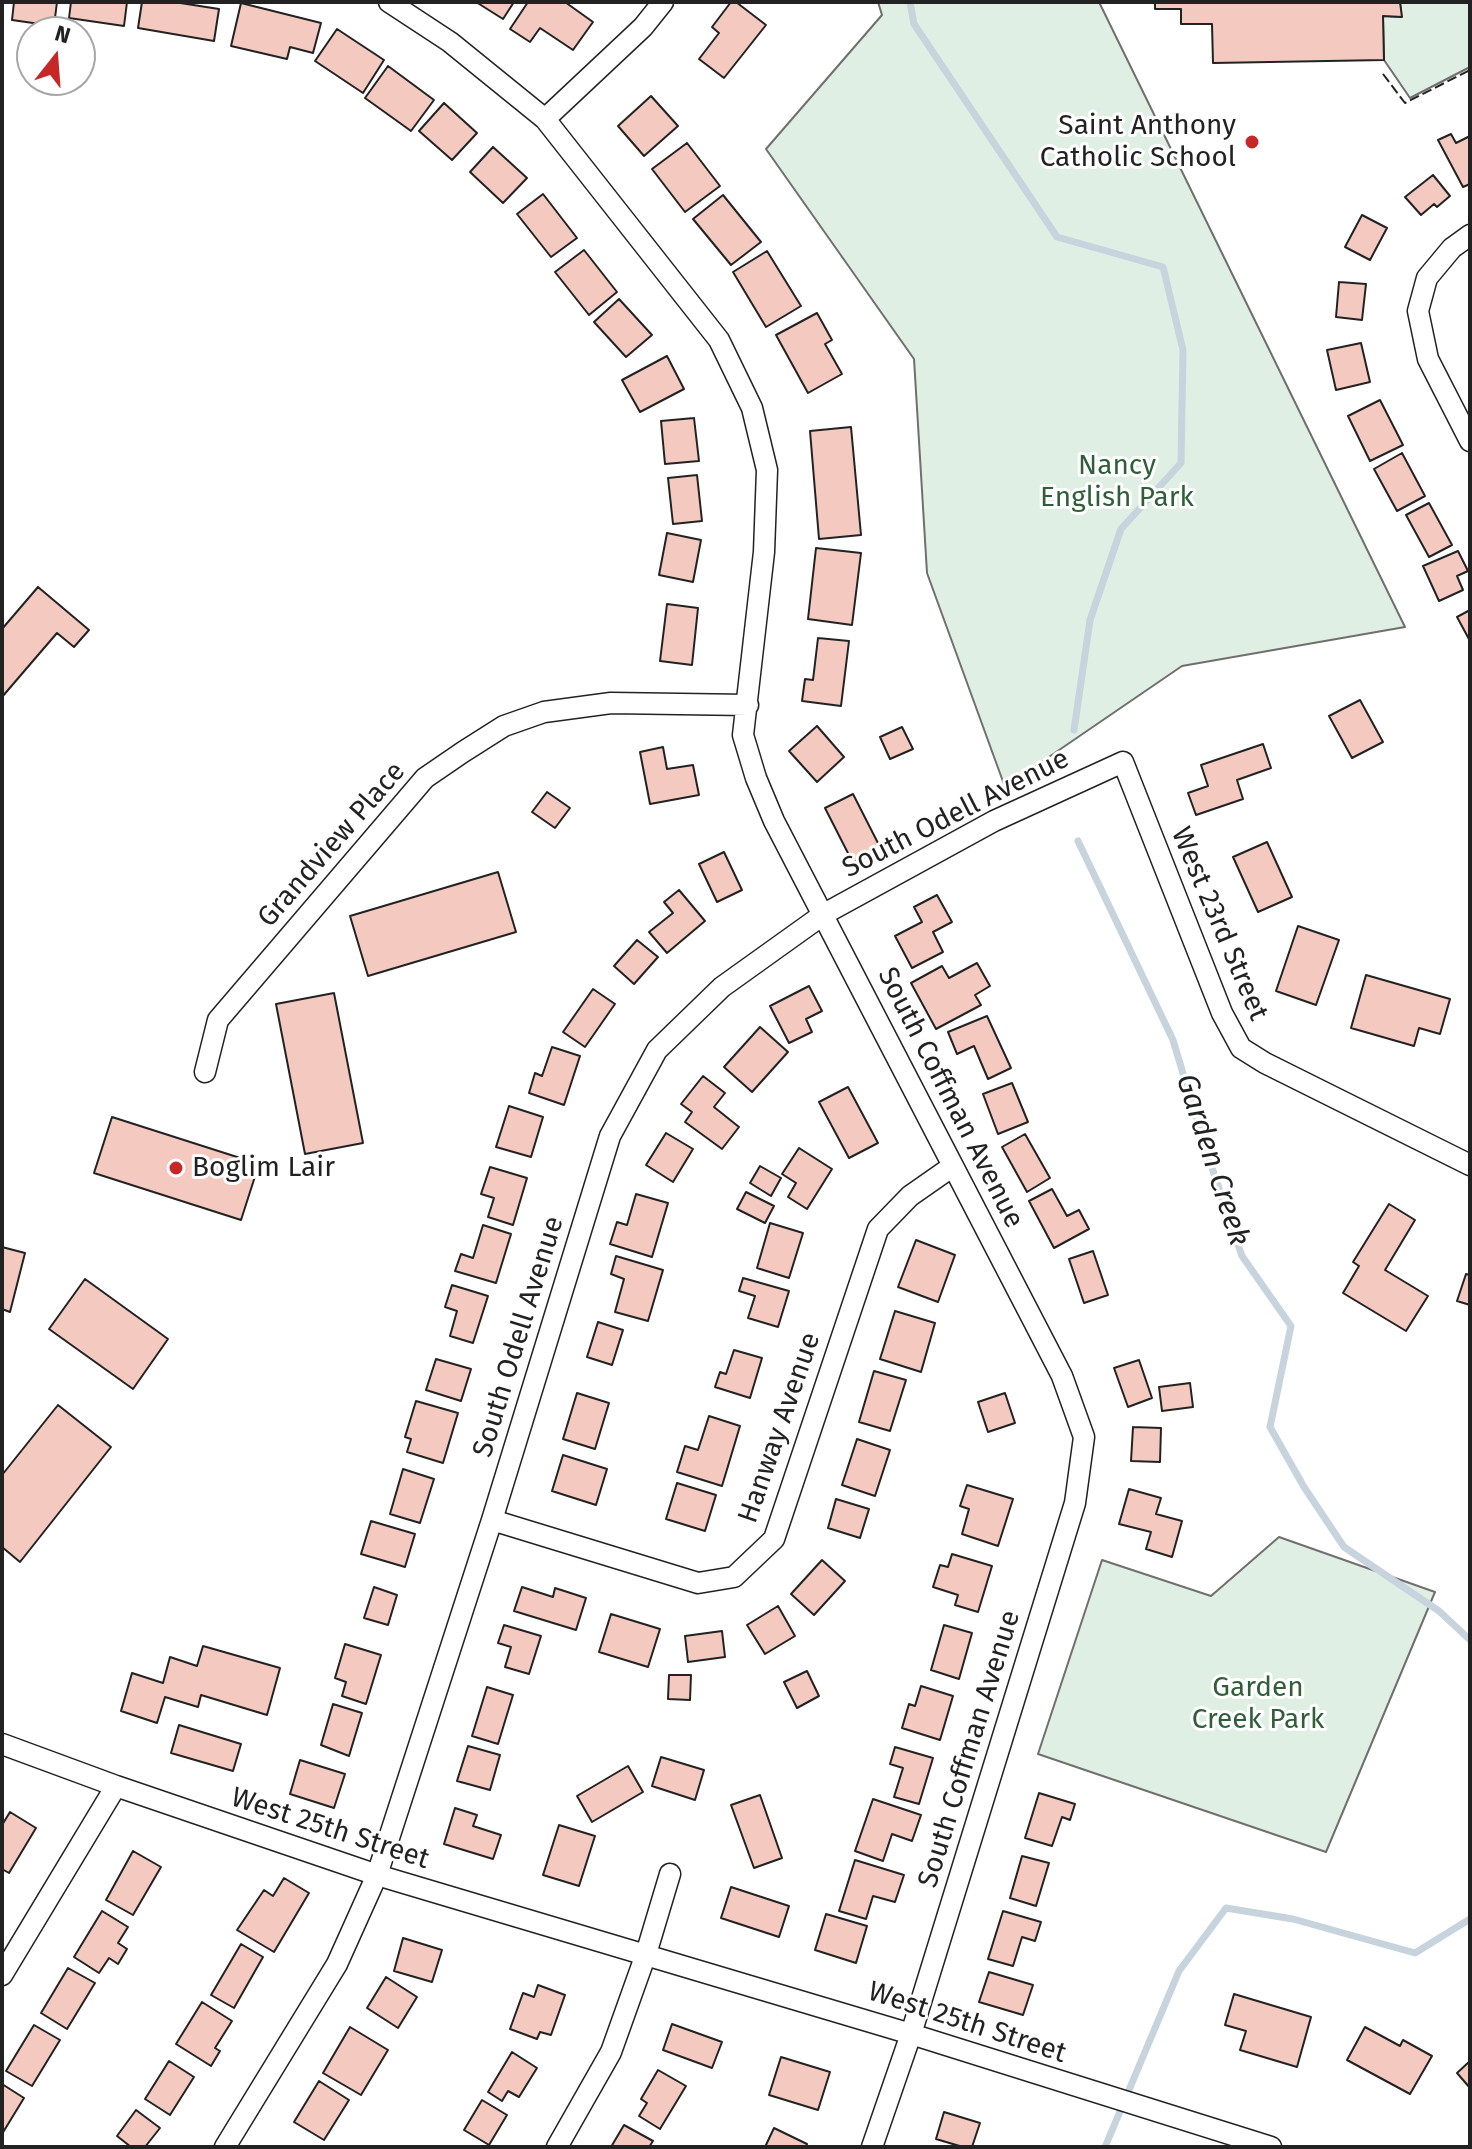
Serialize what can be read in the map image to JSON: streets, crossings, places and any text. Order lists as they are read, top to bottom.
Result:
{
  "streets": {
    "street": [
      "South Odell Avenue",
      "Grandview Place",
      "West 23rd Street",
      "South Coffman Avenue",
      "Hanway Avenue",
      "West 25th Street"
    ]
  },
  "crossings": [
    ["South Odell Avenue", "West 23rd Street"],
    ["South Odell Avenue", "South Coffman Avenue"],
    ["South Odell Avenue", "Hanway Avenue"],
    ["South Odell Avenue", "West 25th Street"],
    ["Grandview Place", "South Coffman Avenue"],
    ["South Coffman Avenue", "Hanway Avenue"],
    ["South Coffman Avenue", "West 25th Street"]
  ],
  "water": ["Garden Creek"],
  "parks": ["Nancy English Park", "Garden Creek Park"],
  "places": ["Saint Anthony Catholic School", "Boglim Lair"],
  "north": "top"
}
